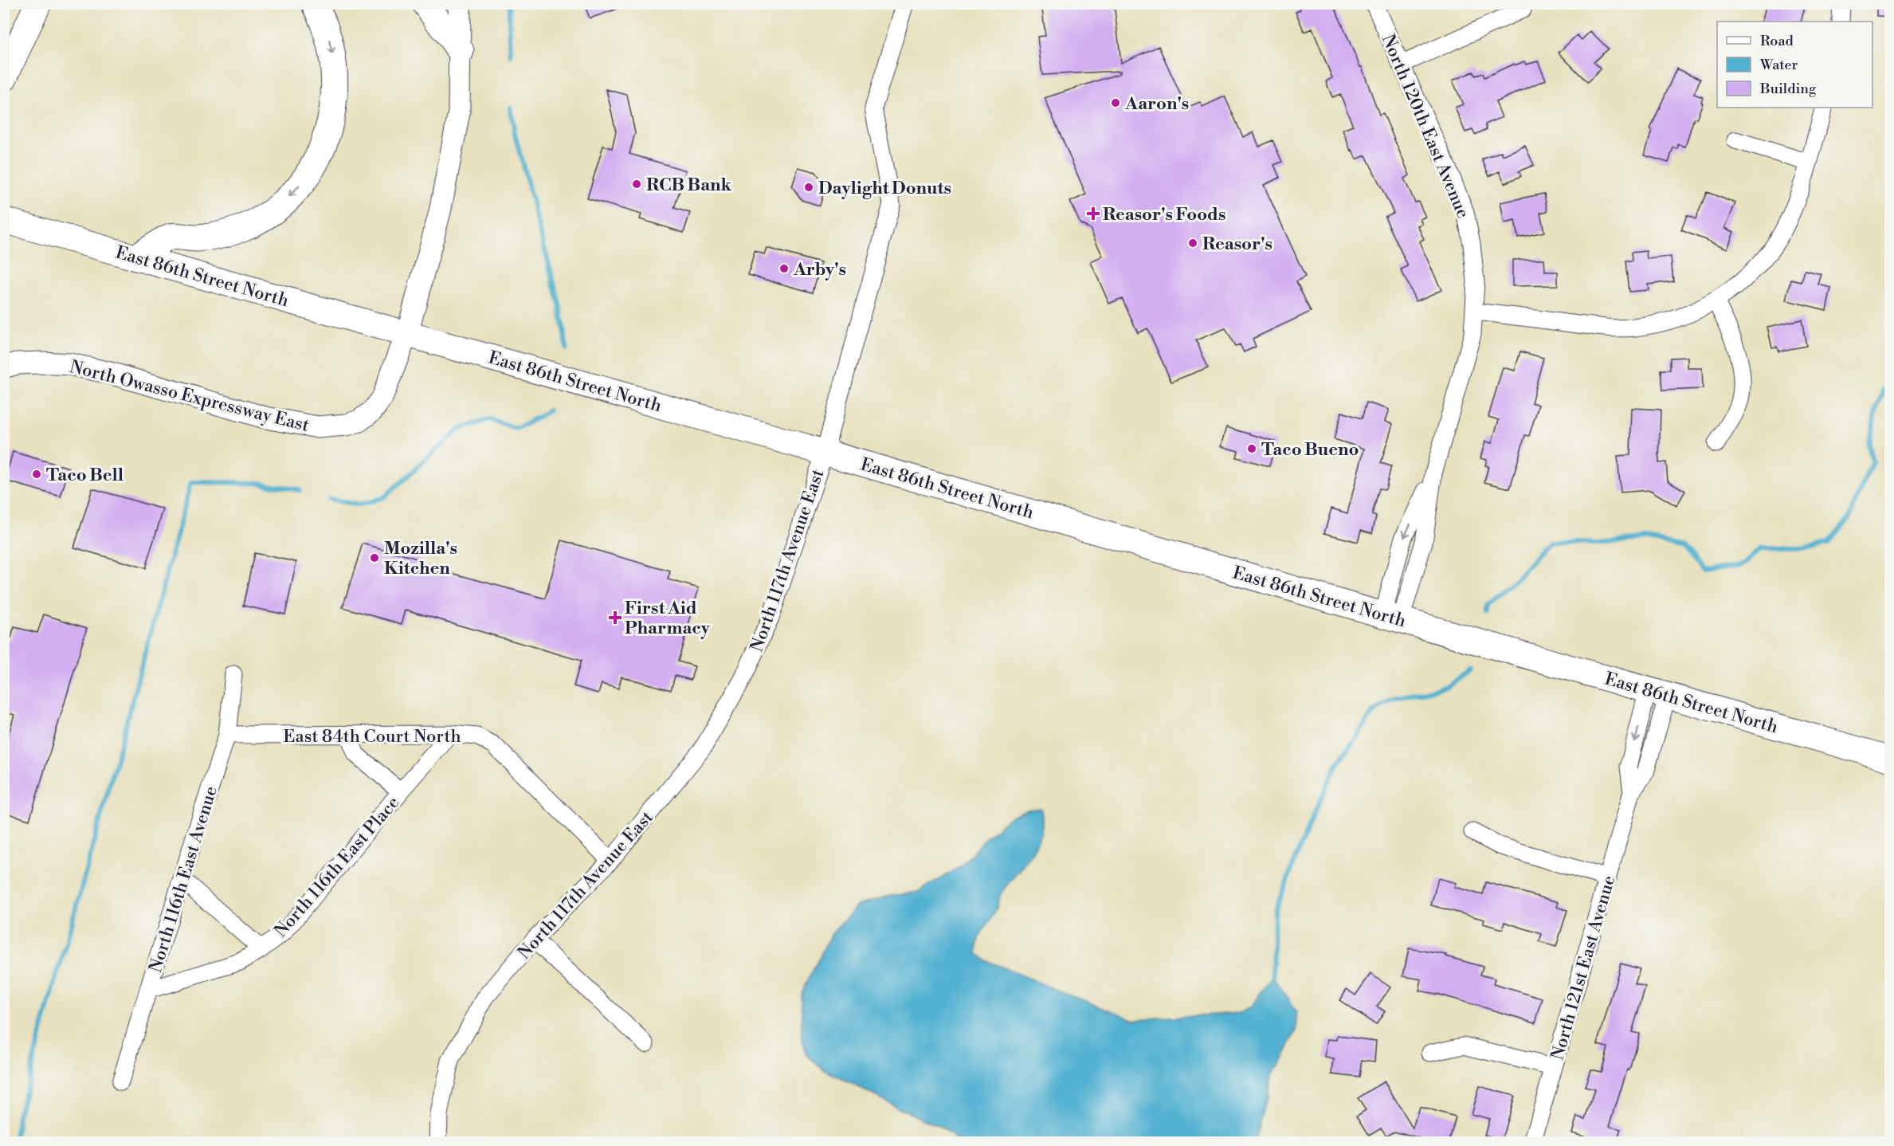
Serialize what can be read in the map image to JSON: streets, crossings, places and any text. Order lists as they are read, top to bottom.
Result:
{
  "streets": {
    "main road": ["East 86th Street North"],
    "street": [
      "North 120th East Avenue",
      "North Owasso Expressway East",
      "North 117th Avenue East",
      "East 84th Court North",
      "North 116th East Place",
      "North 116th East Avenue",
      "North 121st East Avenue"
    ]
  },
  "crossings": [
    ["North 120th East Avenue", "East 86th Street North"],
    ["East 86th Street North", "North Owasso Expressway East"],
    ["East 86th Street North", "North 117th Avenue East"],
    ["East 86th Street North", "North 121st East Avenue"],
    ["North 117th Avenue East", "East 84th Court North"],
    ["East 84th Court North", "North 116th East Place"],
    ["East 84th Court North", "North 116th East Avenue"],
    ["North 116th East Place", "North 116th East Avenue"]
  ],
  "places": {
    "other": [
      "Aaron's",
      "RCB Bank",
      "Daylight Donuts",
      "Reasor's",
      "Arby's",
      "Taco Bueno",
      "Taco Bell",
      "Mozilla's Kitchen"
    ],
    "health": ["Reasor's Foods", "First Aid Pharmacy"]
  },
  "legend": ["Road", "Water", "Building"]
}
